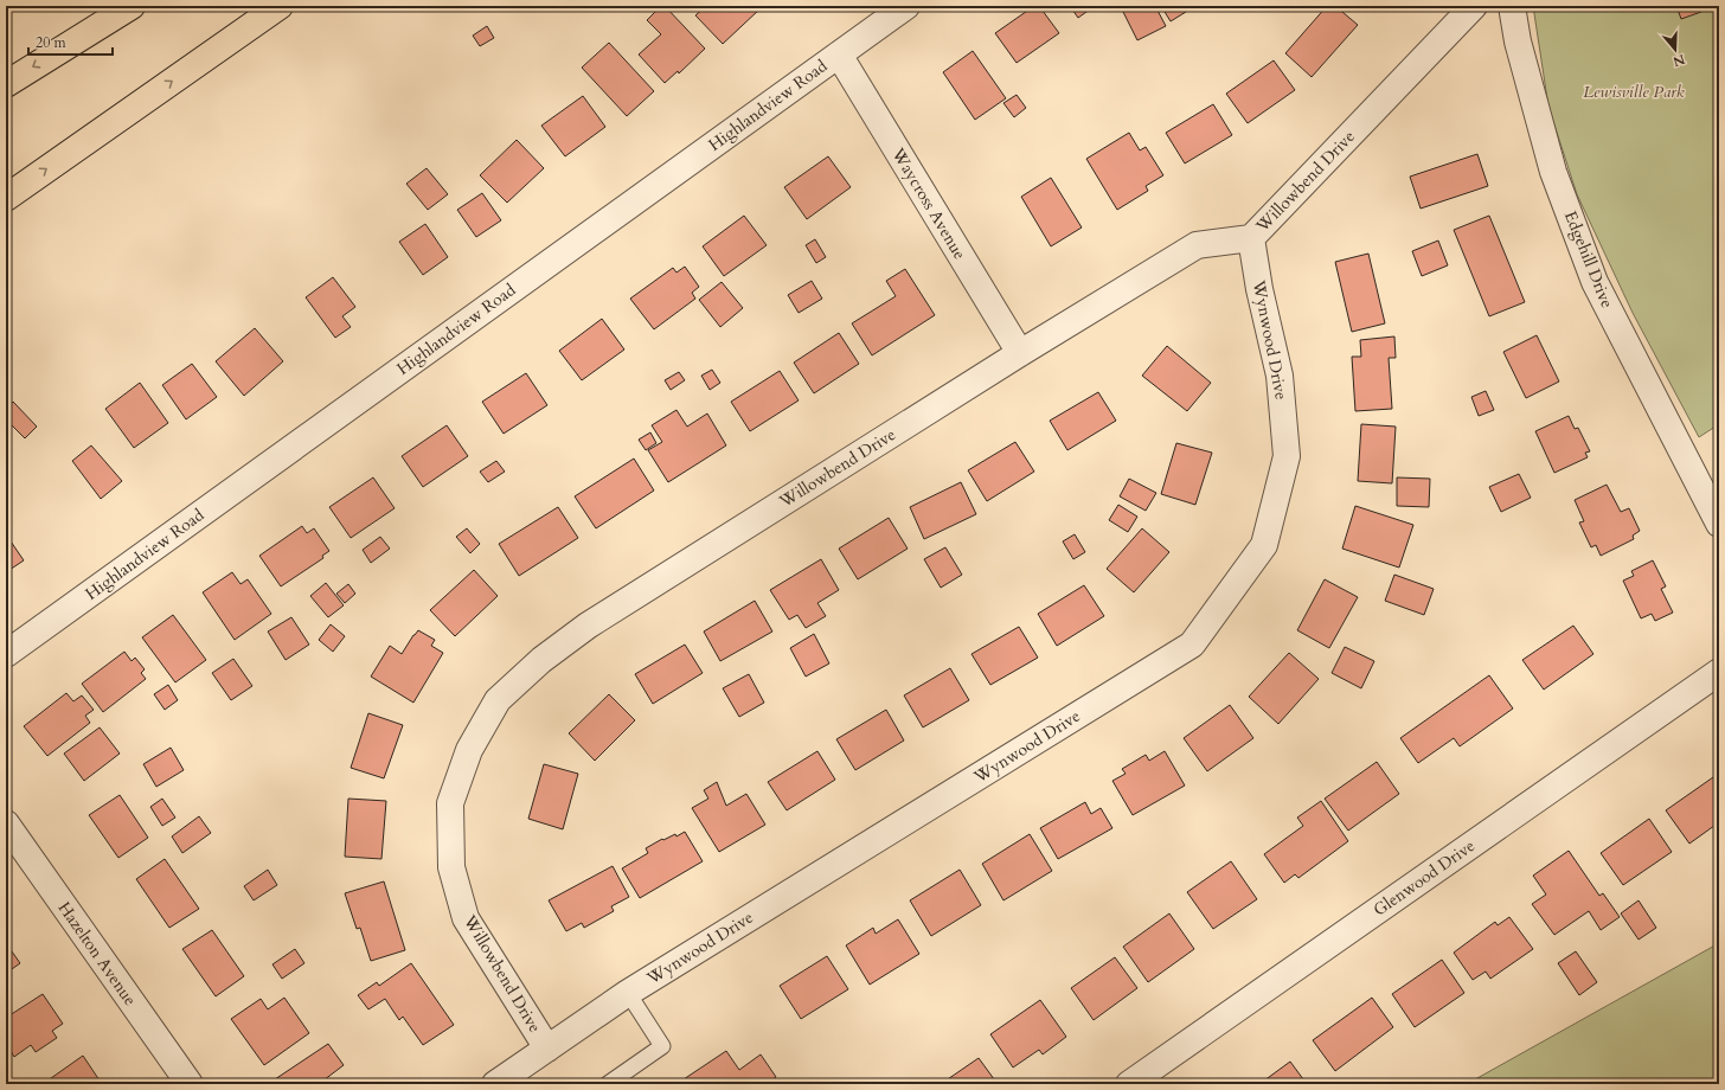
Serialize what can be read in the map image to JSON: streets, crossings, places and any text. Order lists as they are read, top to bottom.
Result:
{
  "streets": {
    "street": [
      "Highlandview Road",
      "Willowbend Drive",
      "Waycross Avenue",
      "Edgehill Drive",
      "Wynwood Drive",
      "Glenwood Drive",
      "Hazelton Avenue"
    ]
  },
  "crossings": [
    ["Highlandview Road", "Waycross Avenue"],
    ["Willowbend Drive", "Waycross Avenue"],
    ["Willowbend Drive", "Wynwood Drive"]
  ],
  "parks": ["Lewisville Park"],
  "scale_bar": "20 m",
  "north": "bottom"
}
